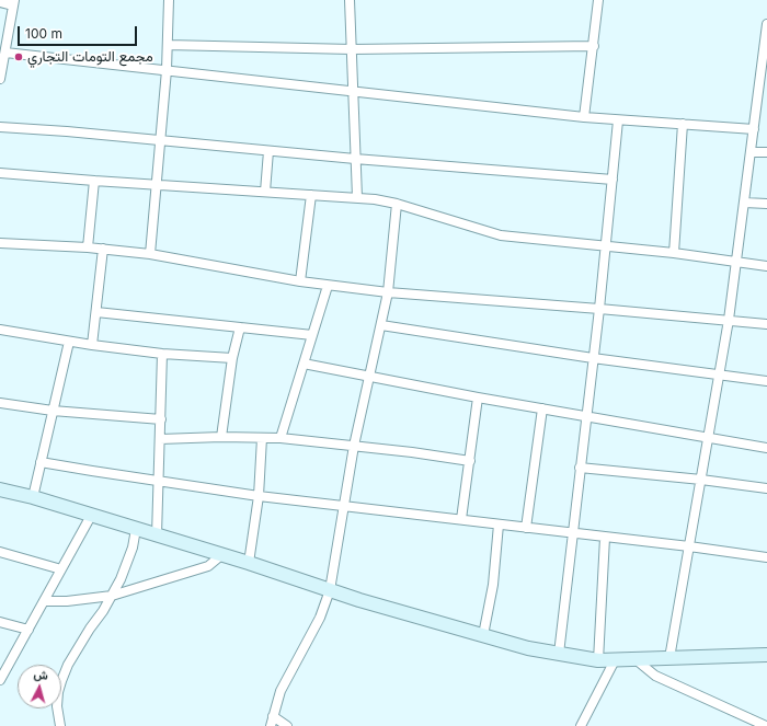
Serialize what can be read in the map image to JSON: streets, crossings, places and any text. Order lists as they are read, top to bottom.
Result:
{
  "places": ["مجمع التومات التجاري"],
  "scale_bar": "100 m",
  "north": "top"
}
